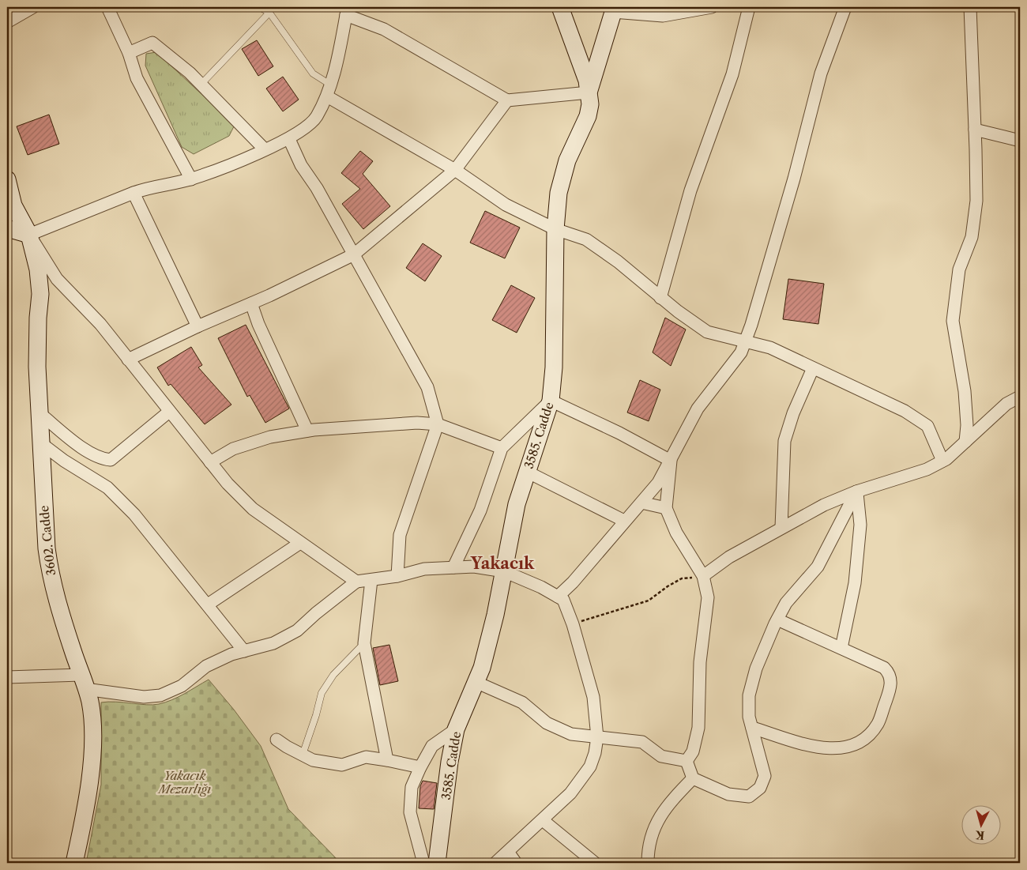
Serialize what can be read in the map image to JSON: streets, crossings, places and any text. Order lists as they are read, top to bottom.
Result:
{
  "streets": {
    "main road": ["3585. Cadde", "3602. Cadde"]
  },
  "districts": ["Yakacık"],
  "parks": ["Yakacık Mezarlığı"],
  "north": "bottom"
}
